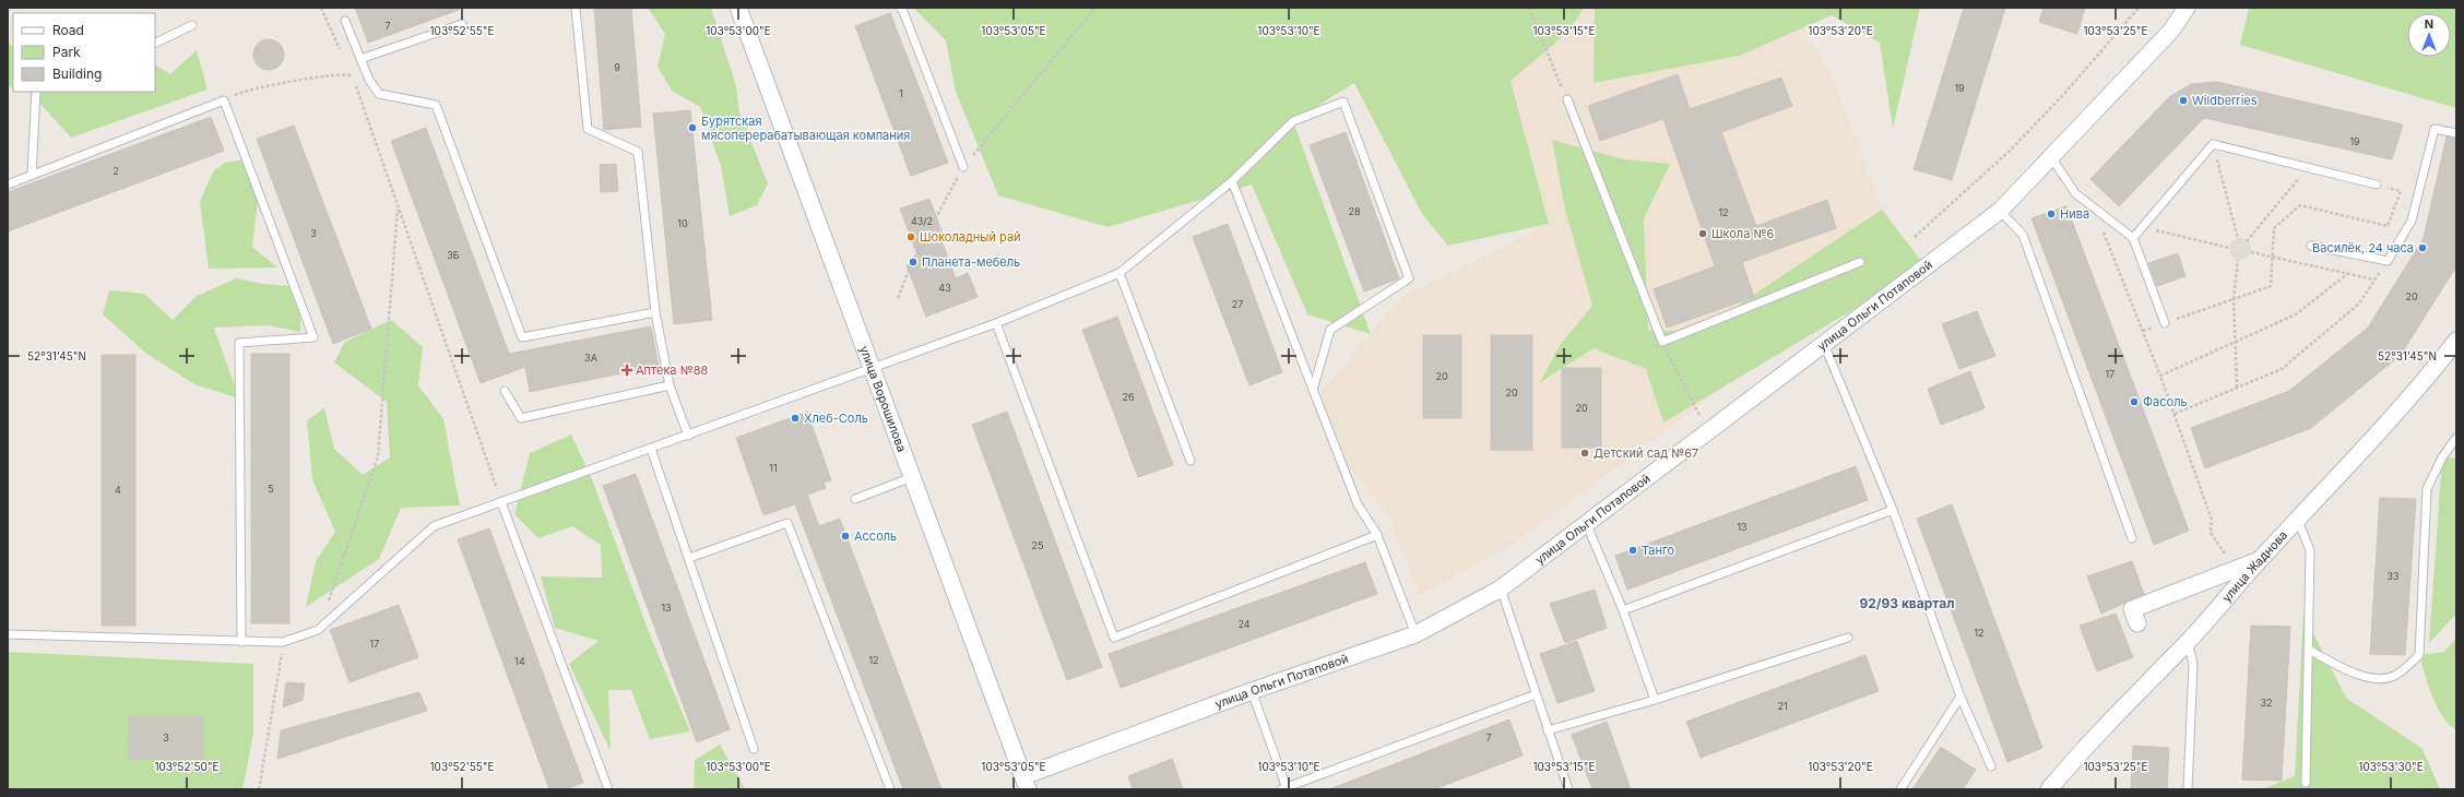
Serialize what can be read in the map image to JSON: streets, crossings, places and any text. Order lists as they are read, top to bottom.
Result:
{
  "streets": {
    "street": ["улица Ольги Потаповой", "улица Ворошилова", "улица Жаднова"]
  },
  "crossings": [
    ["улица Ольги Потаповой", "улица Ворошилова"]
  ],
  "districts": ["92/93 квартал"],
  "places": {
    "other": [
      "Wildberries",
      "Бурятская мясоперерабатывающая компания",
      "Нива",
      "Школа №6",
      "Шоколадный рай",
      "Василёк, 24 часа",
      "Планета-мебель",
      "Фасоль",
      "Хлеб-Соль",
      "Детский сад №67",
      "Ассоль",
      "Танго"
    ],
    "health": ["Аптека №88"]
  },
  "house_numbers": [
    "7",
    "9",
    "19",
    "1",
    "19",
    "2",
    "28",
    "12",
    "43/2",
    "10",
    "3",
    "3Б",
    "43",
    "20",
    "27",
    "3А",
    "17",
    "20",
    "20",
    "26",
    "20",
    "11",
    "5",
    "4",
    "13",
    "25",
    "33",
    "13",
    "24",
    "12",
    "17",
    "12",
    "14",
    "32",
    "21",
    "3",
    "7"
  ],
  "legend": ["Road", "Park", "Building"],
  "north": "top",
  "coordinates": [
    "103°52'55\"E",
    "103°53'00\"E",
    "103°53'05\"E",
    "103°53'10\"E",
    "103°53'15\"E",
    "103°53'20\"E",
    "103°53'25\"E",
    "52°31'45\"N",
    "103°52'50\"E",
    "103°53'30\"E"
  ]
}
